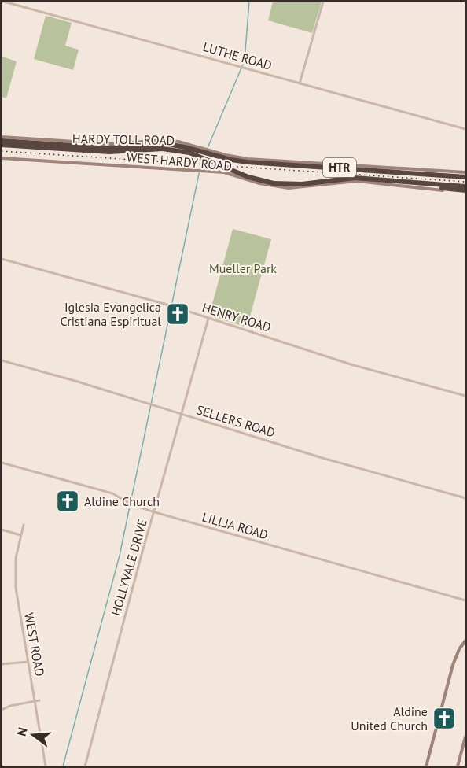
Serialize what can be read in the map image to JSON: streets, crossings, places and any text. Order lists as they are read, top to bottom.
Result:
{
  "streets": {
    "highway": ["HARDY TOLL ROAD", "HTR"],
    "main road": ["WEST HARDY ROAD"],
    "street": [
      "LUTHE ROAD",
      "HENRY ROAD",
      "SELLERS ROAD",
      "LILLJA ROAD",
      "HOLLYVALE DRIVE",
      "WEST ROAD"
    ]
  },
  "crossings": [
    ["HARDY TOLL ROAD", "WEST HARDY ROAD"],
    ["HENRY ROAD", "HOLLYVALE DRIVE"],
    ["SELLERS ROAD", "HOLLYVALE DRIVE"],
    ["LILLJA ROAD", "HOLLYVALE DRIVE"]
  ],
  "parks": ["Mueller Park"],
  "places": {
    "church": ["Iglesia Evangelica Cristiana Espiritual", "Aldine Church", "Aldine United Church"]
  },
  "north": "left"
}
